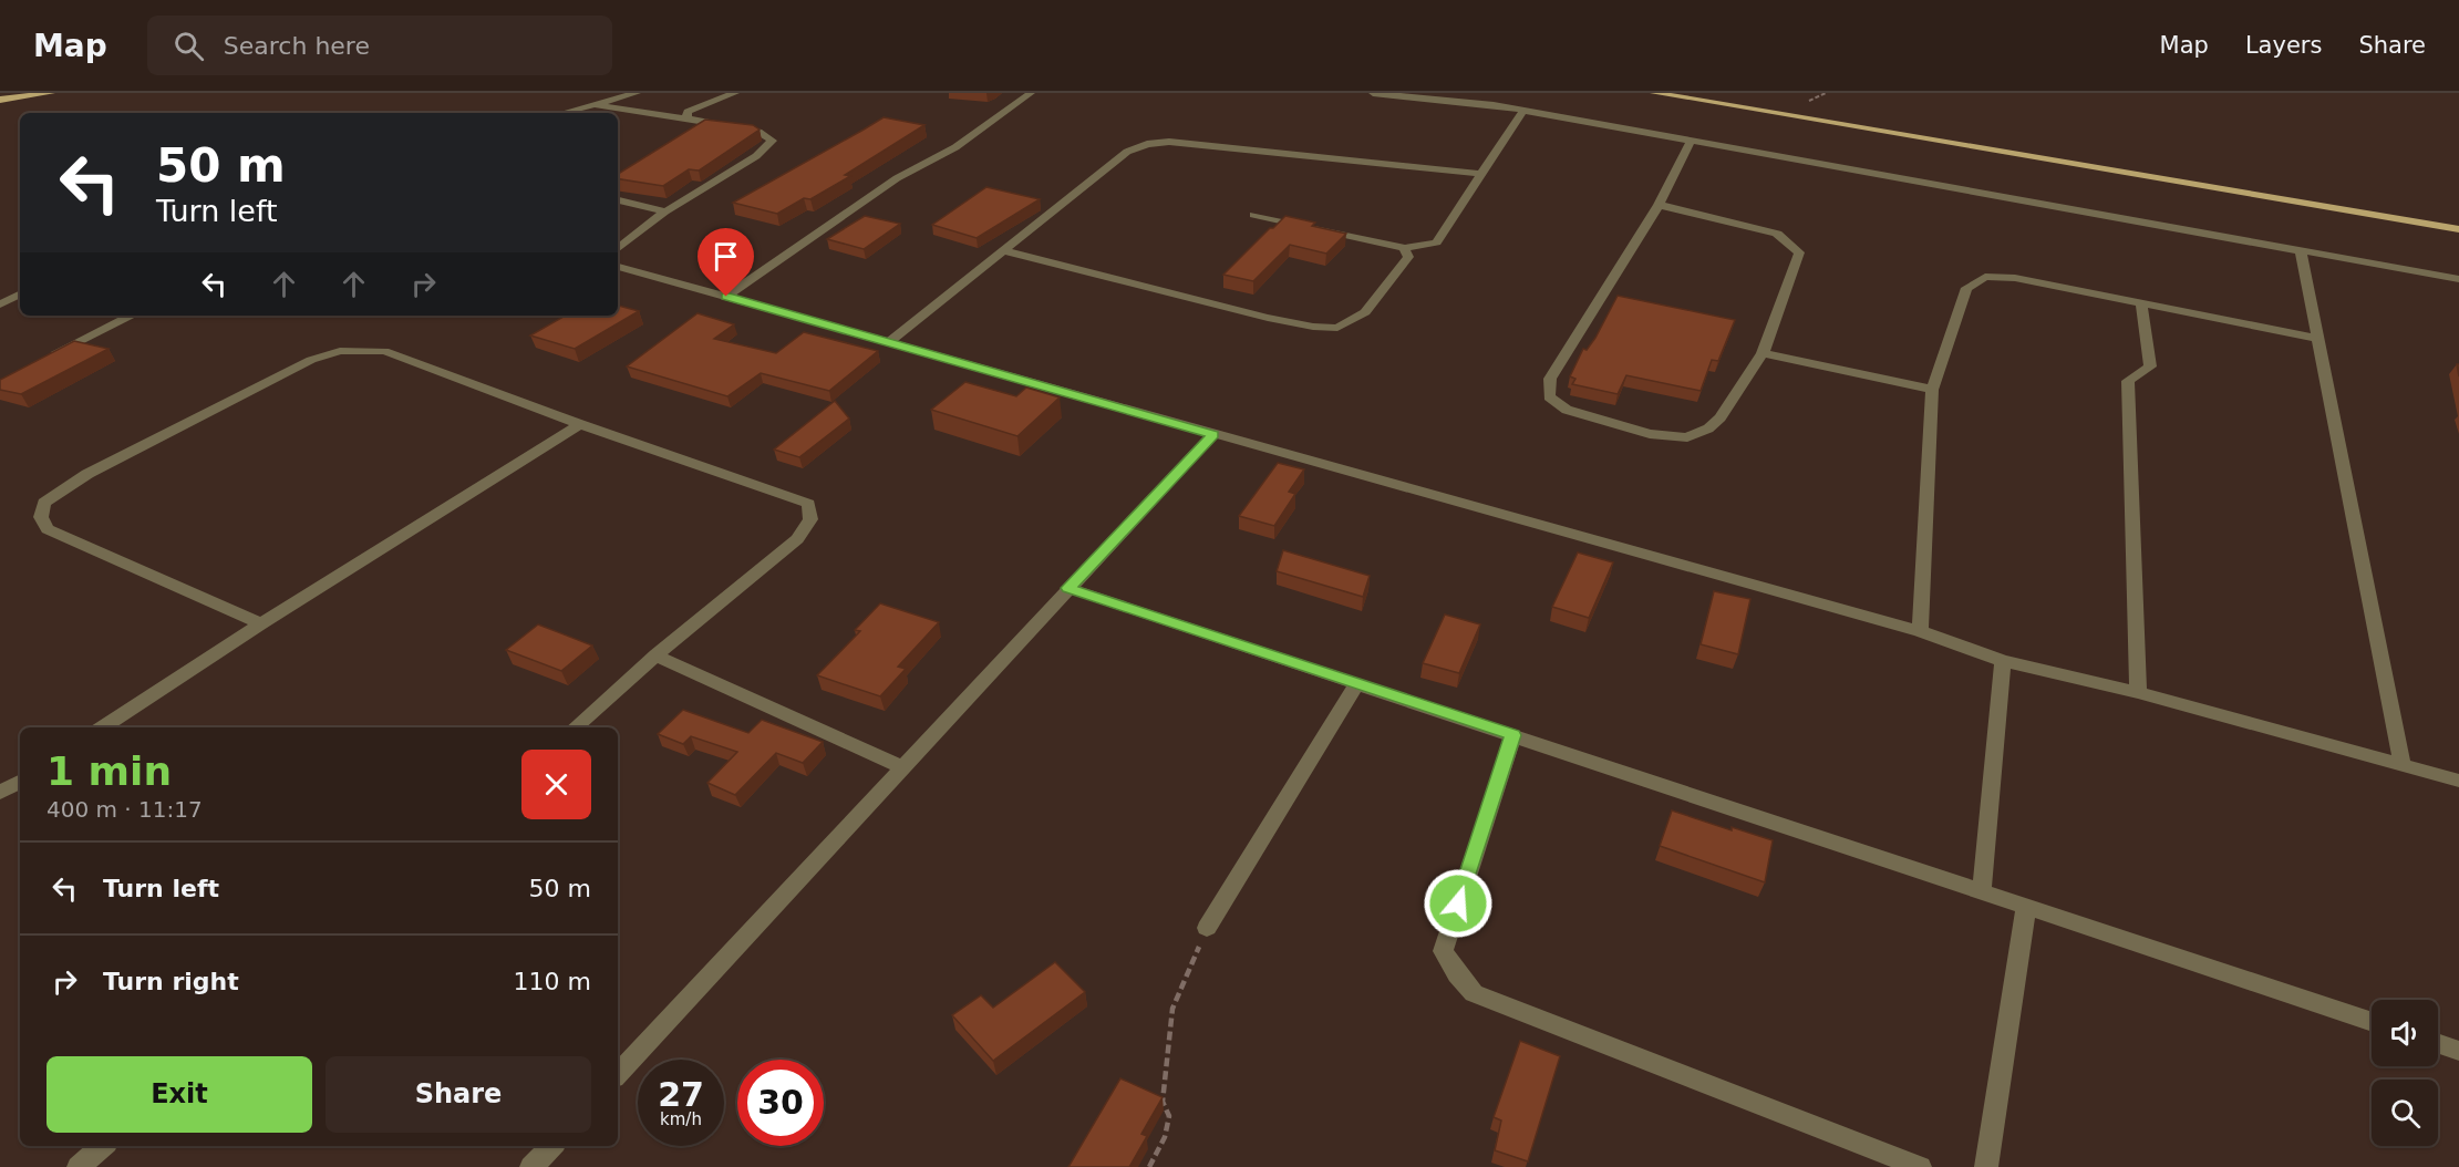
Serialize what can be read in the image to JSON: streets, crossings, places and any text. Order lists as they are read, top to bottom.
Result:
{
  "page": {
    "header": "Map",
    "search": "Search here",
    "nav": ["Map", "Layers", "Share"],
    "turn": ["50 m", "Turn left"],
    "heading": ["1 min", "400 m · 11:17"],
    "list": [
      {
        "name": "Turn left",
        "value": "50 m"
      },
      {
        "name": "Turn right",
        "value": "110 m"
      }
    ],
    "buttons": ["Exit", "Share"],
    "speed": "27 km/h",
    "limit": "30"
  }
}
